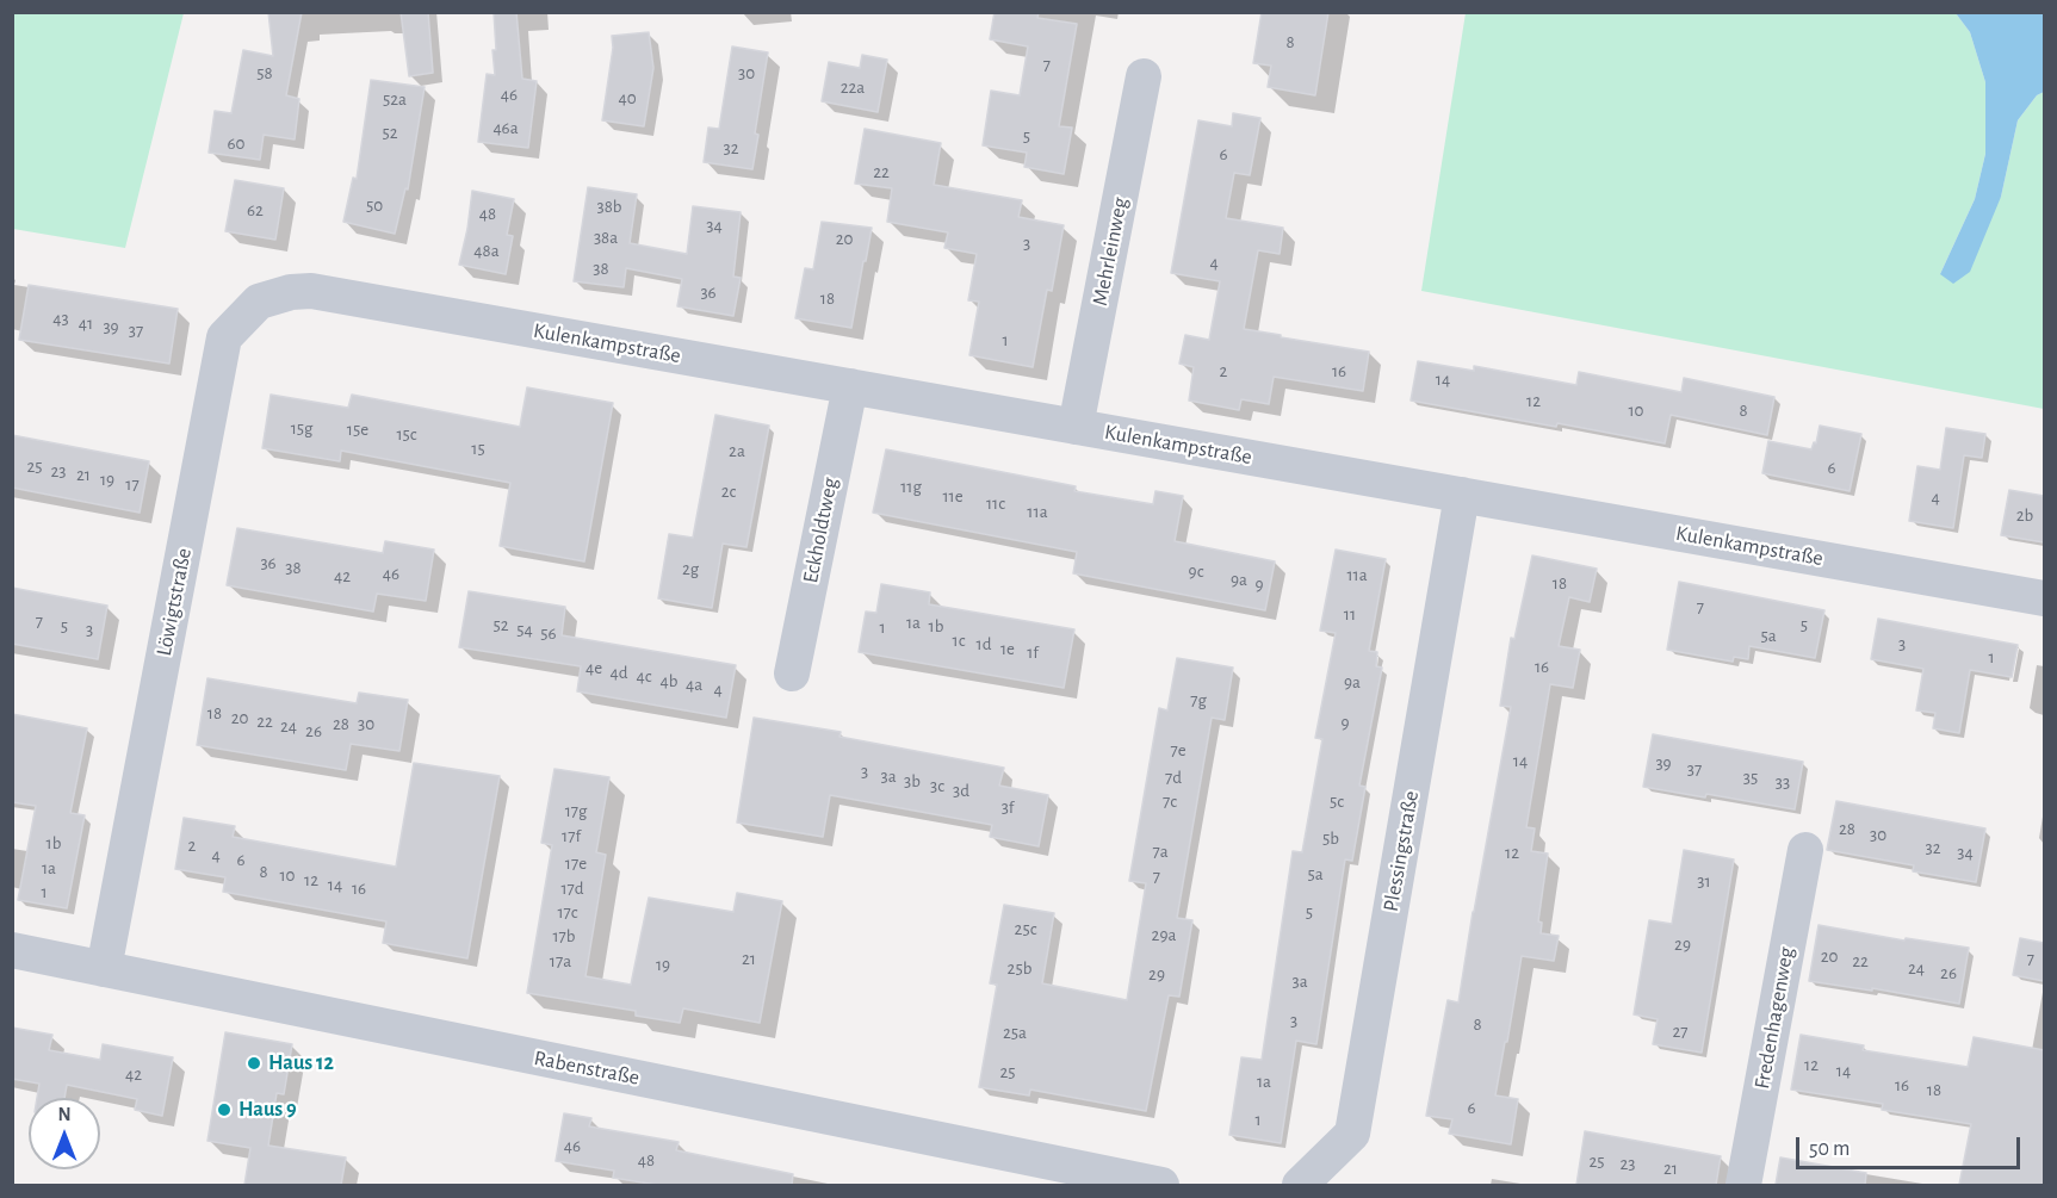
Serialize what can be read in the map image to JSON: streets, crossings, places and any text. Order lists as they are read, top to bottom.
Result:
{
  "streets": {
    "street": [
      "Mehrleinweg",
      "Kulenkampstraße",
      "Eckholdtweg",
      "Löwigtstraße",
      "Plessingstraße",
      "Fredenhagenweg",
      "Rabenstraße"
    ]
  },
  "crossings": [
    ["Mehrleinweg", "Kulenkampstraße"],
    ["Kulenkampstraße", "Eckholdtweg"],
    ["Kulenkampstraße", "Löwigtstraße"],
    ["Kulenkampstraße", "Plessingstraße"],
    ["Löwigtstraße", "Rabenstraße"]
  ],
  "places": ["Haus 12", "Haus 9"],
  "house_numbers": [
    "8",
    "7",
    "58",
    "30",
    "22a",
    "46",
    "40",
    "52a",
    "46a",
    "52",
    "5",
    "60",
    "32",
    "6",
    "22",
    "50",
    "38b",
    "62",
    "48",
    "34",
    "38a",
    "20",
    "3",
    "48a",
    "4",
    "38",
    "36",
    "18",
    "43",
    "41",
    "39",
    "37",
    "1",
    "2",
    "16",
    "14",
    "12",
    "10",
    "8",
    "15g",
    "15e",
    "15c",
    "15",
    "2a",
    "25",
    "6",
    "23",
    "21",
    "19",
    "17",
    "11g",
    "2c",
    "11e",
    "4",
    "11c",
    "11a",
    "2b",
    "36",
    "38",
    "2g",
    "9c",
    "46",
    "11a",
    "42",
    "9a",
    "18",
    "9",
    "7",
    "11",
    "7",
    "1a",
    "52",
    "5",
    "5",
    "1b",
    "1",
    "3",
    "54",
    "56",
    "5a",
    "1c",
    "1d",
    "3",
    "1e",
    "1f",
    "1",
    "16",
    "4e",
    "4d",
    "4c",
    "4b",
    "9a",
    "4a",
    "4",
    "7g",
    "18",
    "20",
    "22",
    "9",
    "28",
    "30",
    "24",
    "26",
    "7e",
    "14",
    "39",
    "37",
    "3",
    "3a",
    "7d",
    "35",
    "3b",
    "33",
    "3c",
    "3d",
    "7c",
    "5c",
    "3f",
    "17g",
    "28",
    "30",
    "17f",
    "5b",
    "1b",
    "2",
    "32",
    "7a",
    "12",
    "34",
    "4",
    "6",
    "17e",
    "1a",
    "8",
    "5a",
    "10",
    "7",
    "12",
    "31",
    "14",
    "16",
    "17d",
    "1",
    "17c",
    "5",
    "25c",
    "29a",
    "17b",
    "29",
    "20",
    "21",
    "7",
    "17a",
    "22",
    "19",
    "25b",
    "24",
    "26",
    "29",
    "3a",
    "3",
    "8",
    "27",
    "25a",
    "12",
    "14",
    "25",
    "42",
    "1a",
    "16",
    "18",
    "6",
    "1",
    "46",
    "48",
    "25",
    "23",
    "21"
  ],
  "scale_bar": "50 m",
  "north": "top"
}
